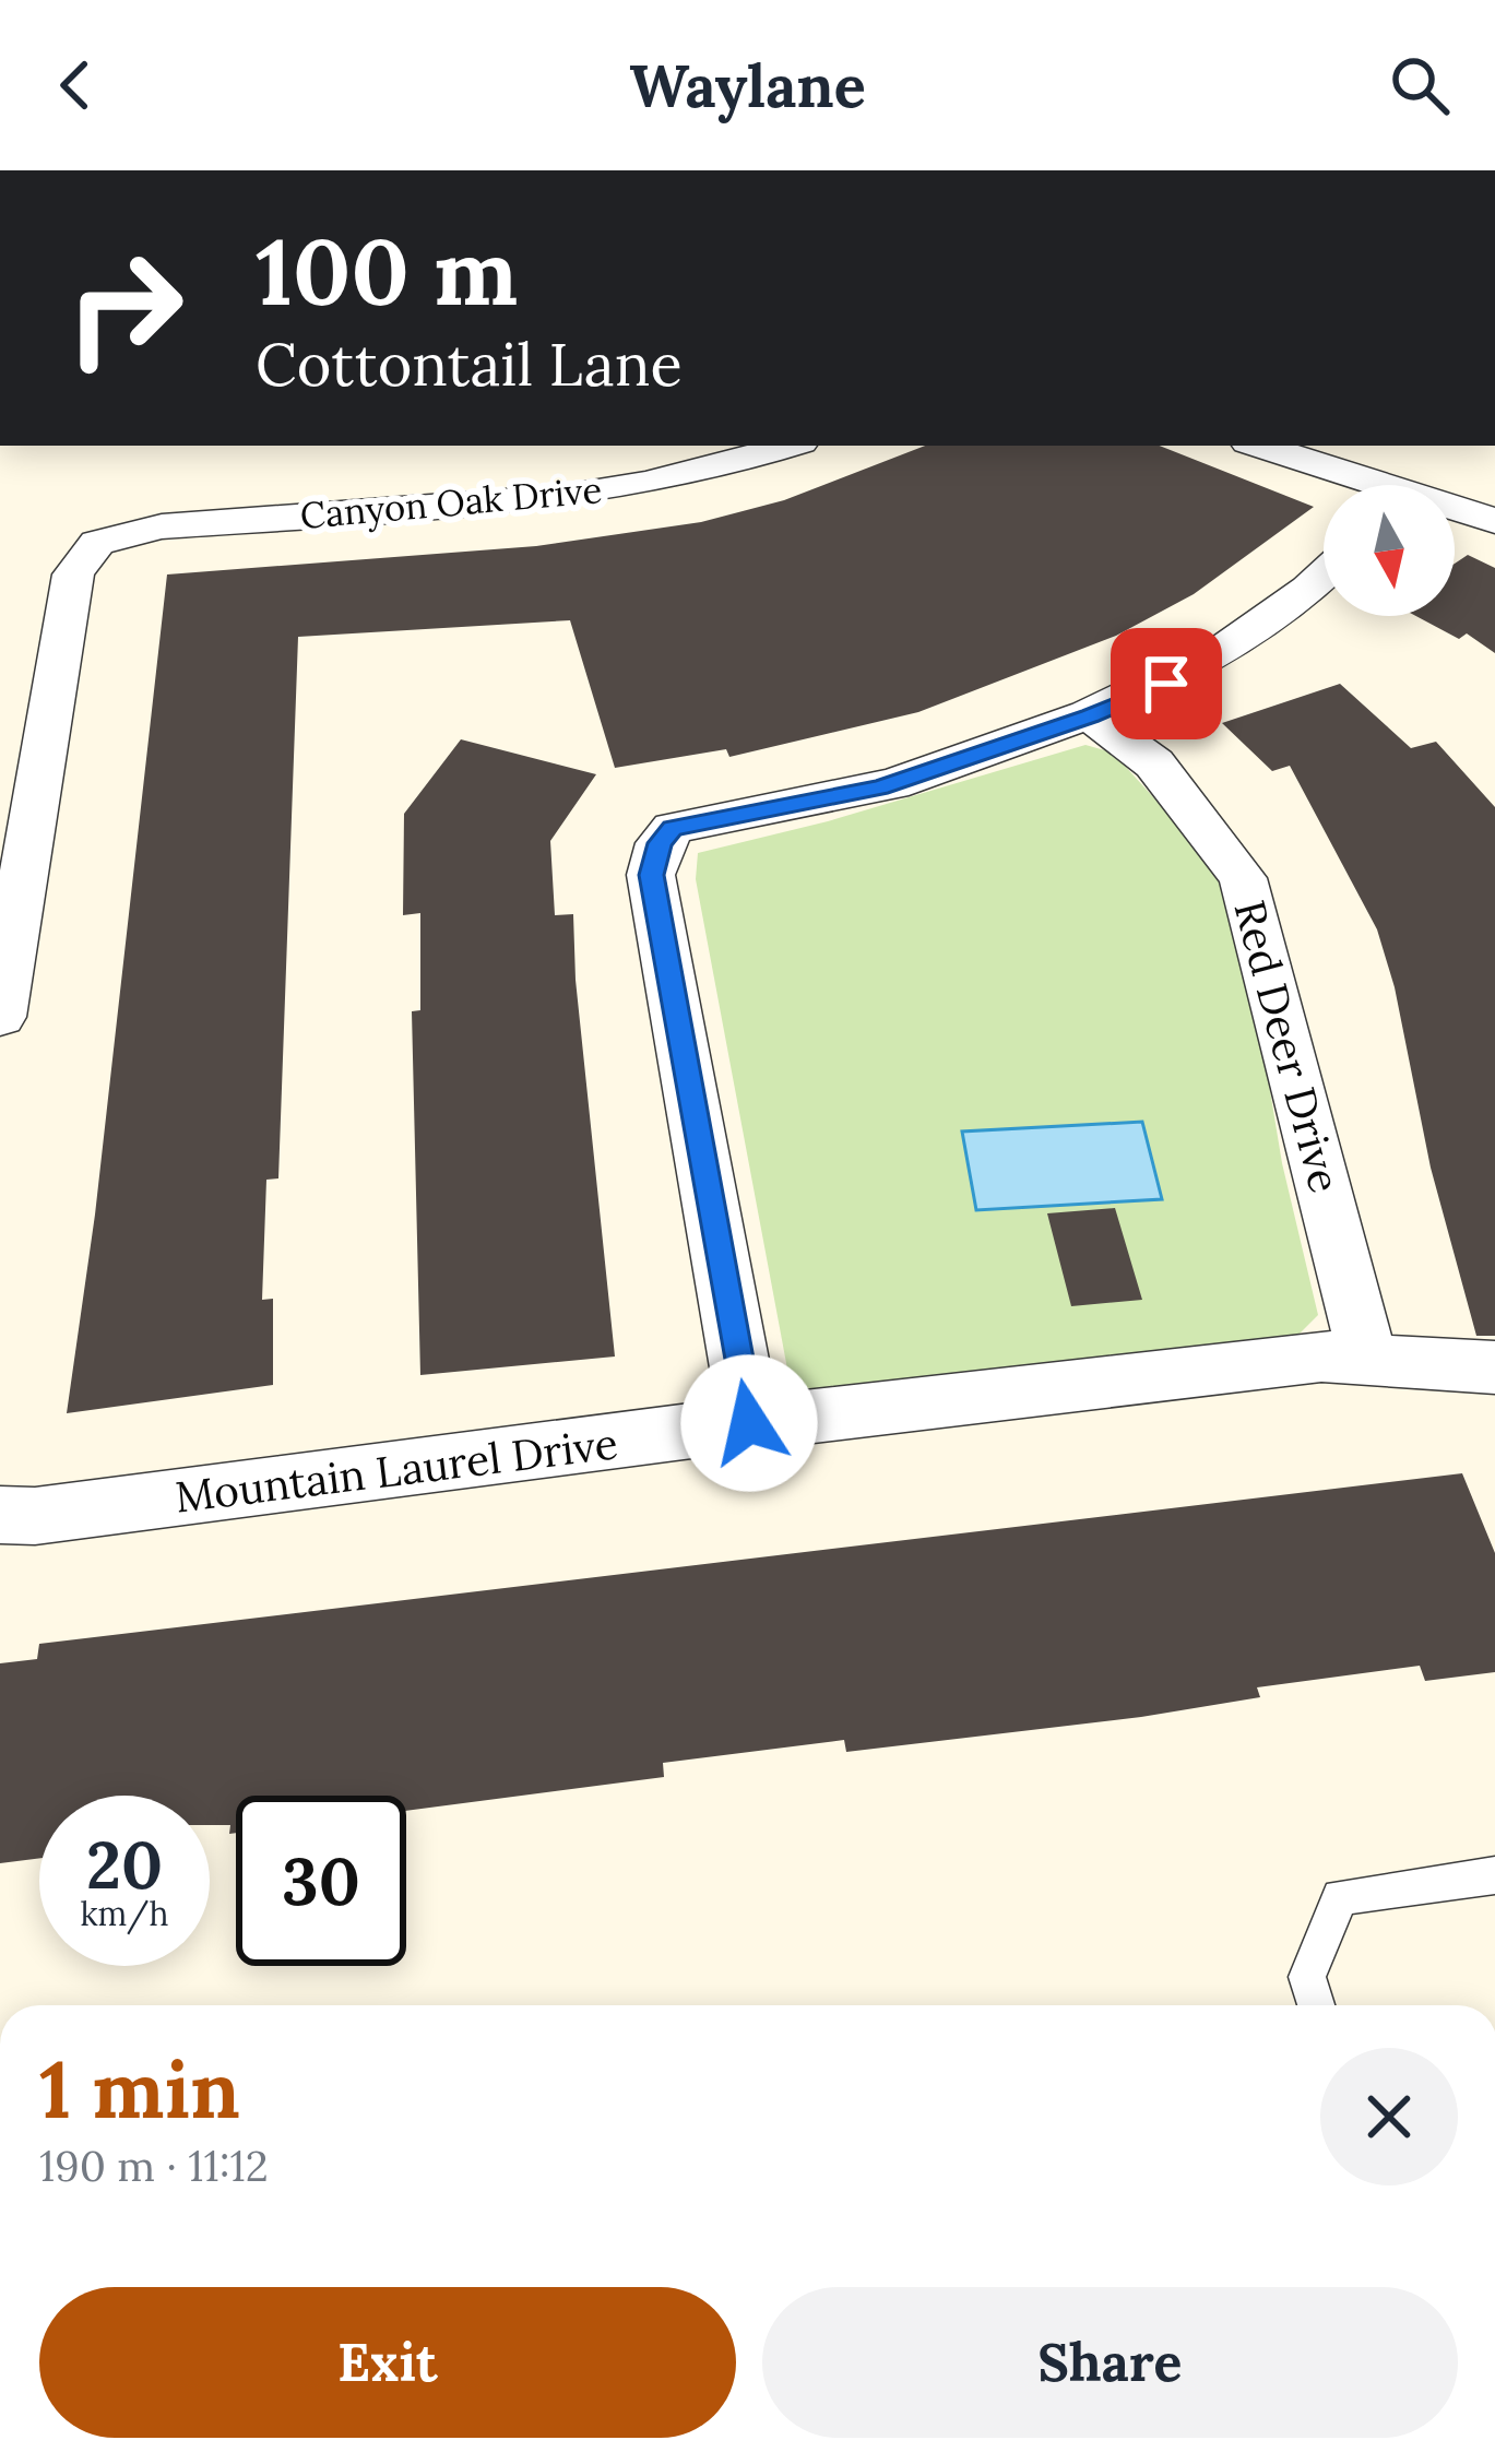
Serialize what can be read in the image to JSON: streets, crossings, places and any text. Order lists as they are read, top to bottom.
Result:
{
  "streets": {
    "street": ["Canyon Oak Drive", "Red Deer Drive", "Mountain Laurel Drive"]
  },
  "crossings": [
    ["Red Deer Drive", "Mountain Laurel Drive"]
  ],
  "north": "bottom",
  "page": {
    "header": "Waylane",
    "turn": ["100 m", "Cottontail Lane"],
    "speed": "20 km/h",
    "limit": "30",
    "heading": ["1 min", "190 m · 11:12"],
    "buttons": ["Exit", "Share"]
  }
}
